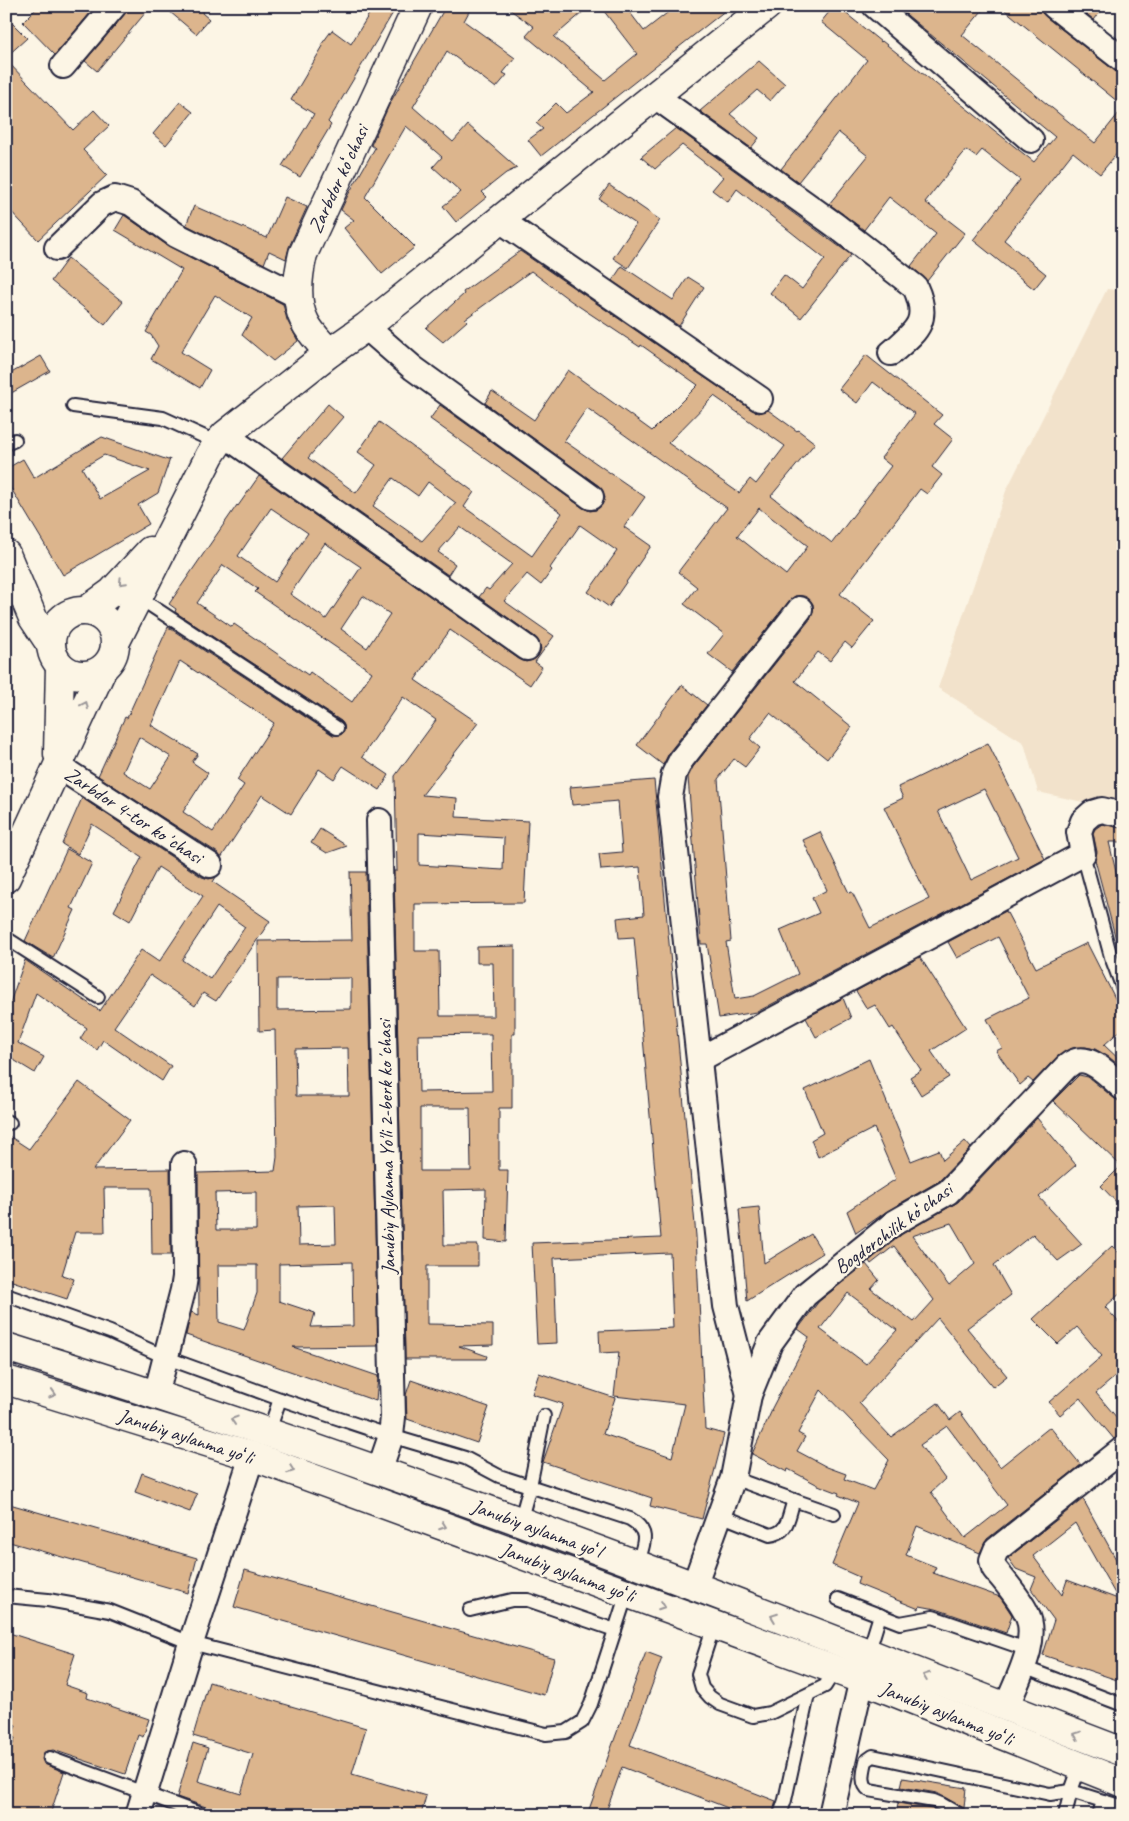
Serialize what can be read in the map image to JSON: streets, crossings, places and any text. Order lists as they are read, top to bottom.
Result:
{
  "streets": {
    "main road": ["Zarbdor koʻchasi", "Janubiy aylanma yoʻli", "Janubiy aylanma yoʻl"],
    "street": ["Zarbdor 4-tor koʼchasi", "Janubiy Аylanma Yo'li 2-berk koʼchasi", "Bogdorchilik koʻchasi"]
  },
  "crossings": [
    ["Janubiy Аylanma Yo'li 2-berk koʼchasi", "Janubiy aylanma yoʻli"],
    ["Janubiy Аylanma Yo'li 2-berk koʼchasi", "Janubiy aylanma yoʻl"],
    ["Bogdorchilik koʻchasi", "Janubiy aylanma yoʻli"],
    ["Bogdorchilik koʻchasi", "Janubiy aylanma yoʻl"],
    ["Janubiy aylanma yoʻli", "Janubiy aylanma yoʻl"]
  ]
}
